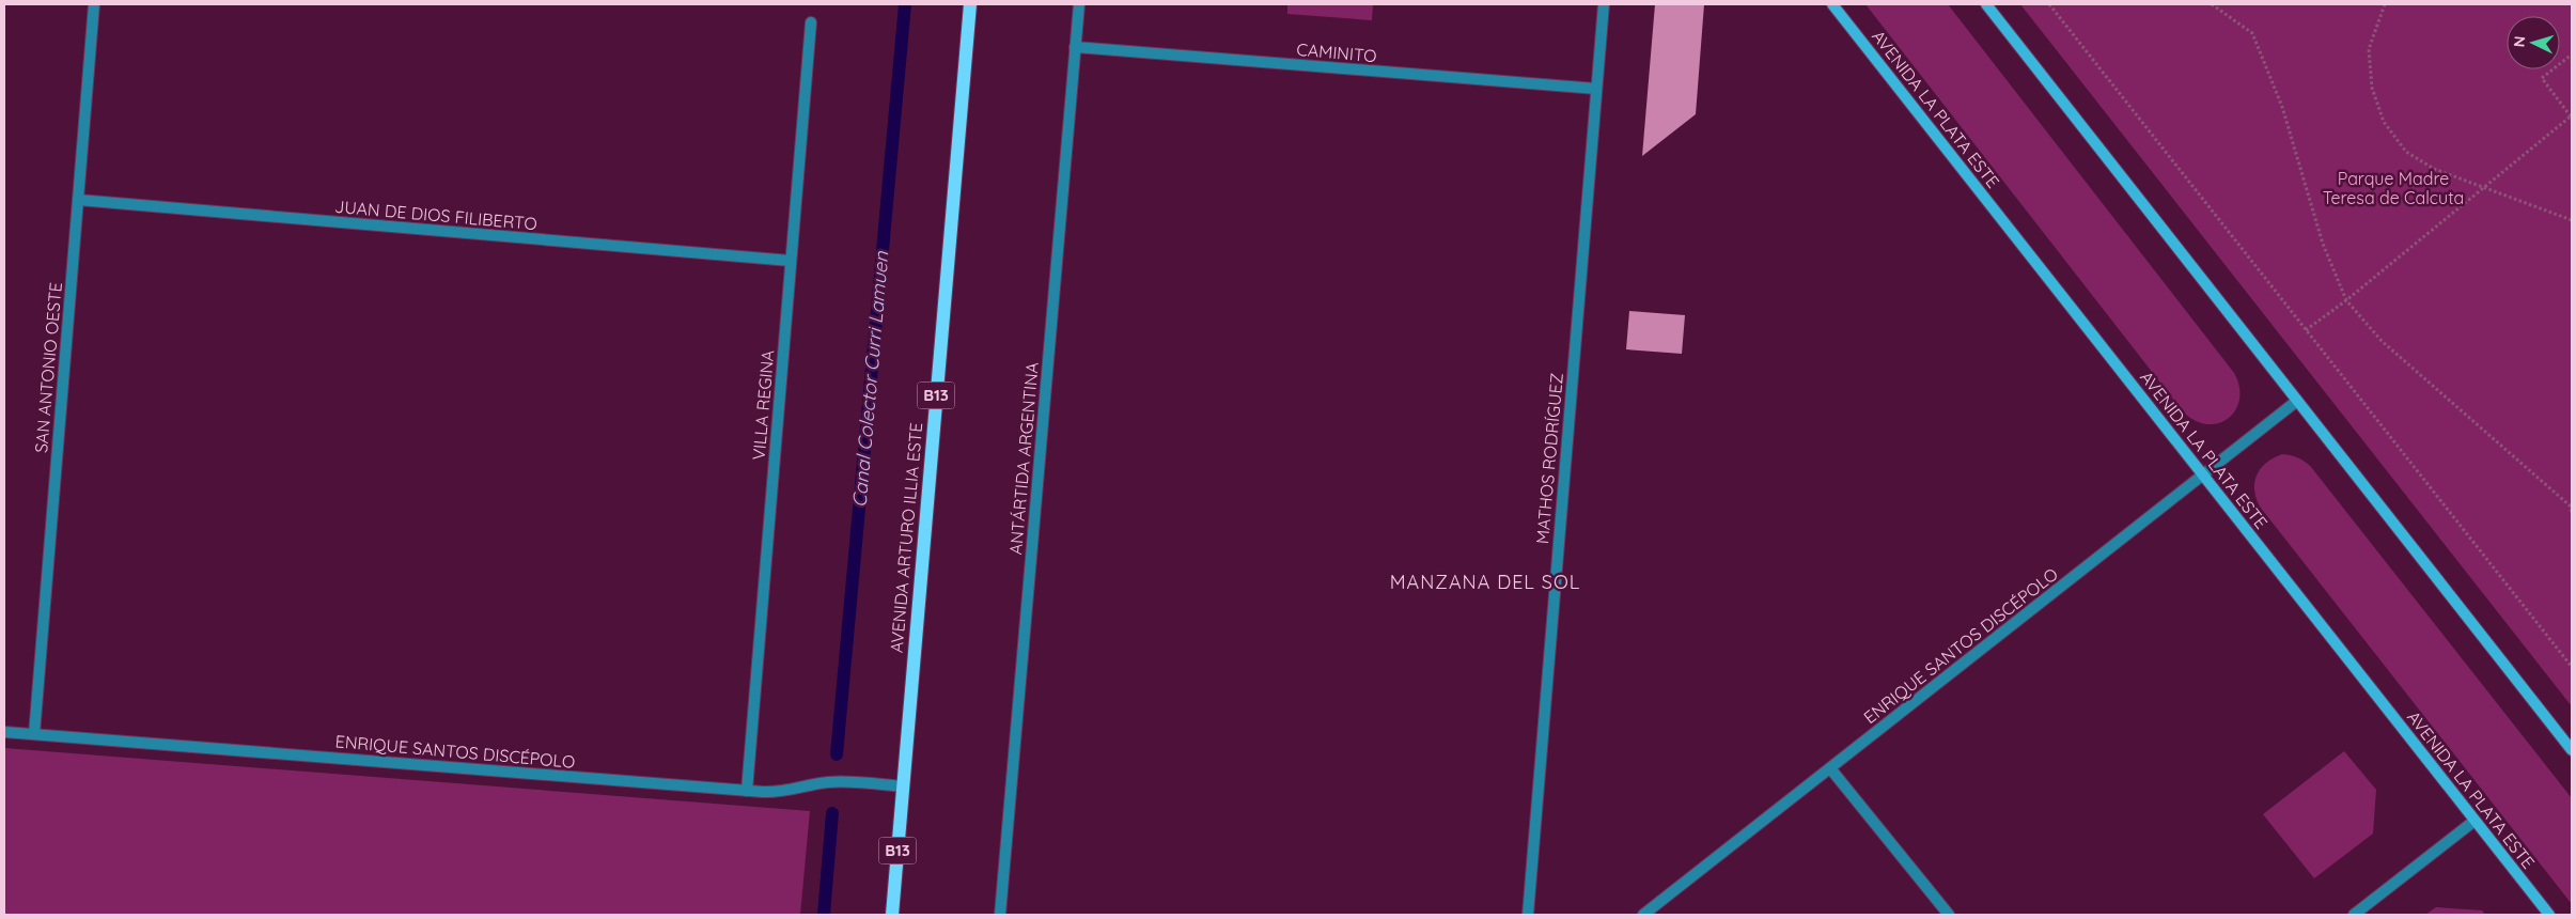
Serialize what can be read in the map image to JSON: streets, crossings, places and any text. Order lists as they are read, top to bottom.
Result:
{
  "streets": {
    "main road": ["AVENIDA LA PLATA ESTE", "B13", "AVENIDA ARTURO ILLIA ESTE"],
    "street": [
      "CAMINITO",
      "JUAN DE DIOS FILIBERTO",
      "SAN ANTONIO OESTE",
      "VILLA REGINA",
      "ANTÁRTIDA ARGENTINA",
      "MATHOS RODRÍGUEZ",
      "ENRIQUE SANTOS DISCÉPOLO"
    ]
  },
  "crossings": [
    ["CAMINITO", "ANTÁRTIDA ARGENTINA"],
    ["CAMINITO", "MATHOS RODRÍGUEZ"],
    ["AVENIDA LA PLATA ESTE", "ENRIQUE SANTOS DISCÉPOLO"],
    ["JUAN DE DIOS FILIBERTO", "SAN ANTONIO OESTE"],
    ["JUAN DE DIOS FILIBERTO", "VILLA REGINA"],
    ["SAN ANTONIO OESTE", "ENRIQUE SANTOS DISCÉPOLO"],
    ["VILLA REGINA", "ENRIQUE SANTOS DISCÉPOLO"],
    ["AVENIDA ARTURO ILLIA ESTE", "ENRIQUE SANTOS DISCÉPOLO"]
  ],
  "districts": ["MANZANA DEL SOL"],
  "water": ["Canal Colector Curri Lamuen"],
  "parks": ["Parque Madre Teresa de Calcuta"],
  "north": "left"
}
